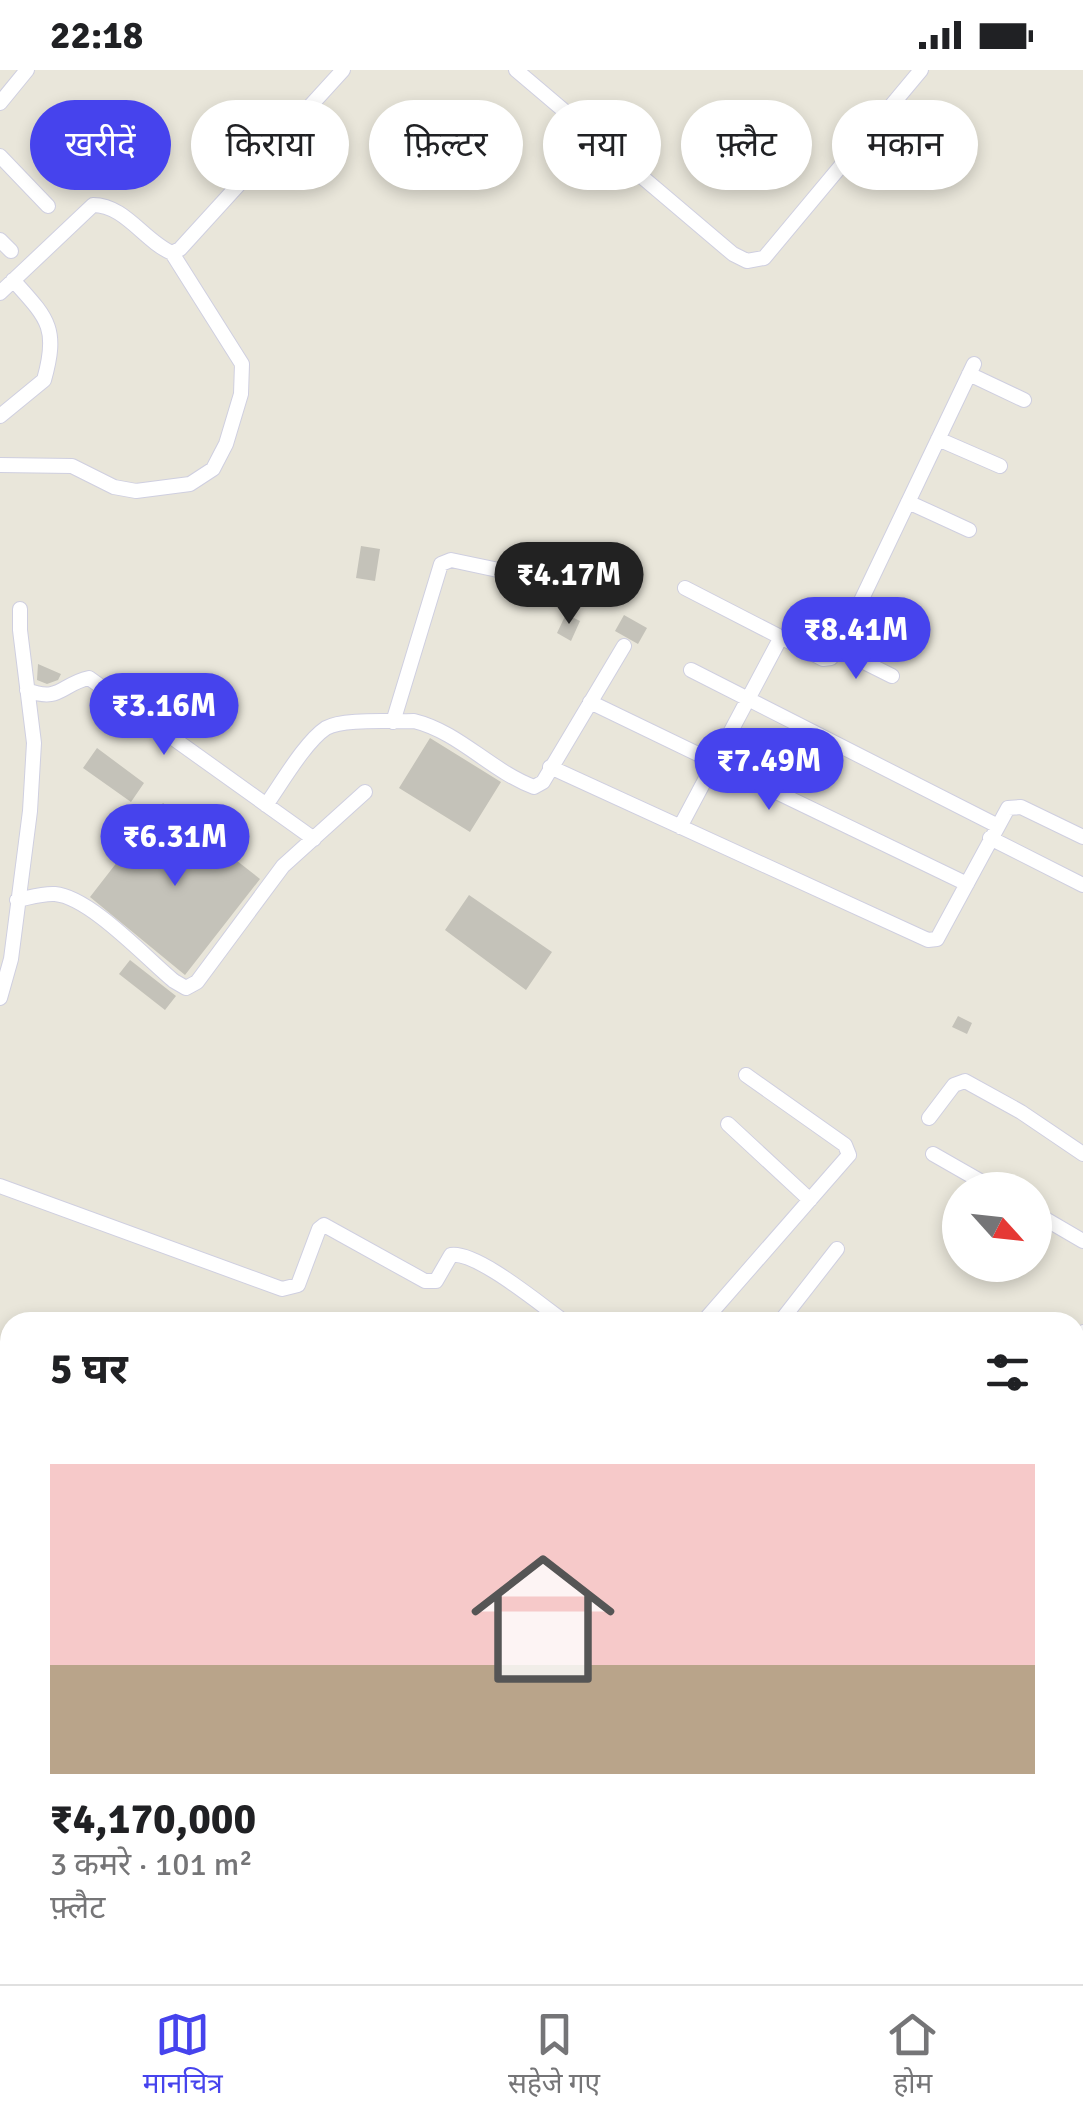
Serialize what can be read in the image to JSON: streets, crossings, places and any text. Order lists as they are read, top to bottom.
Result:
{
  "north": "bottom right",
  "page": {
    "status": "22:18",
    "chip": [
      "खरीदें",
      "किराया",
      "फ़िल्टर",
      "नया",
      "फ़्लैट",
      "मकान"
    ],
    "price": [
      "₹4.17M",
      "₹8.41M",
      "₹3.16M",
      "₹7.49M",
      "₹6.31M"
    ],
    "heading": "5 घर",
    "list": [
      {
        "name": "₹4,170,000",
        "note": "3 कमरे · 101 m² · फ़्लैट"
      }
    ],
    "tabs": ["मानचित्र", "सहेजे गए", "होम"]
  }
}
